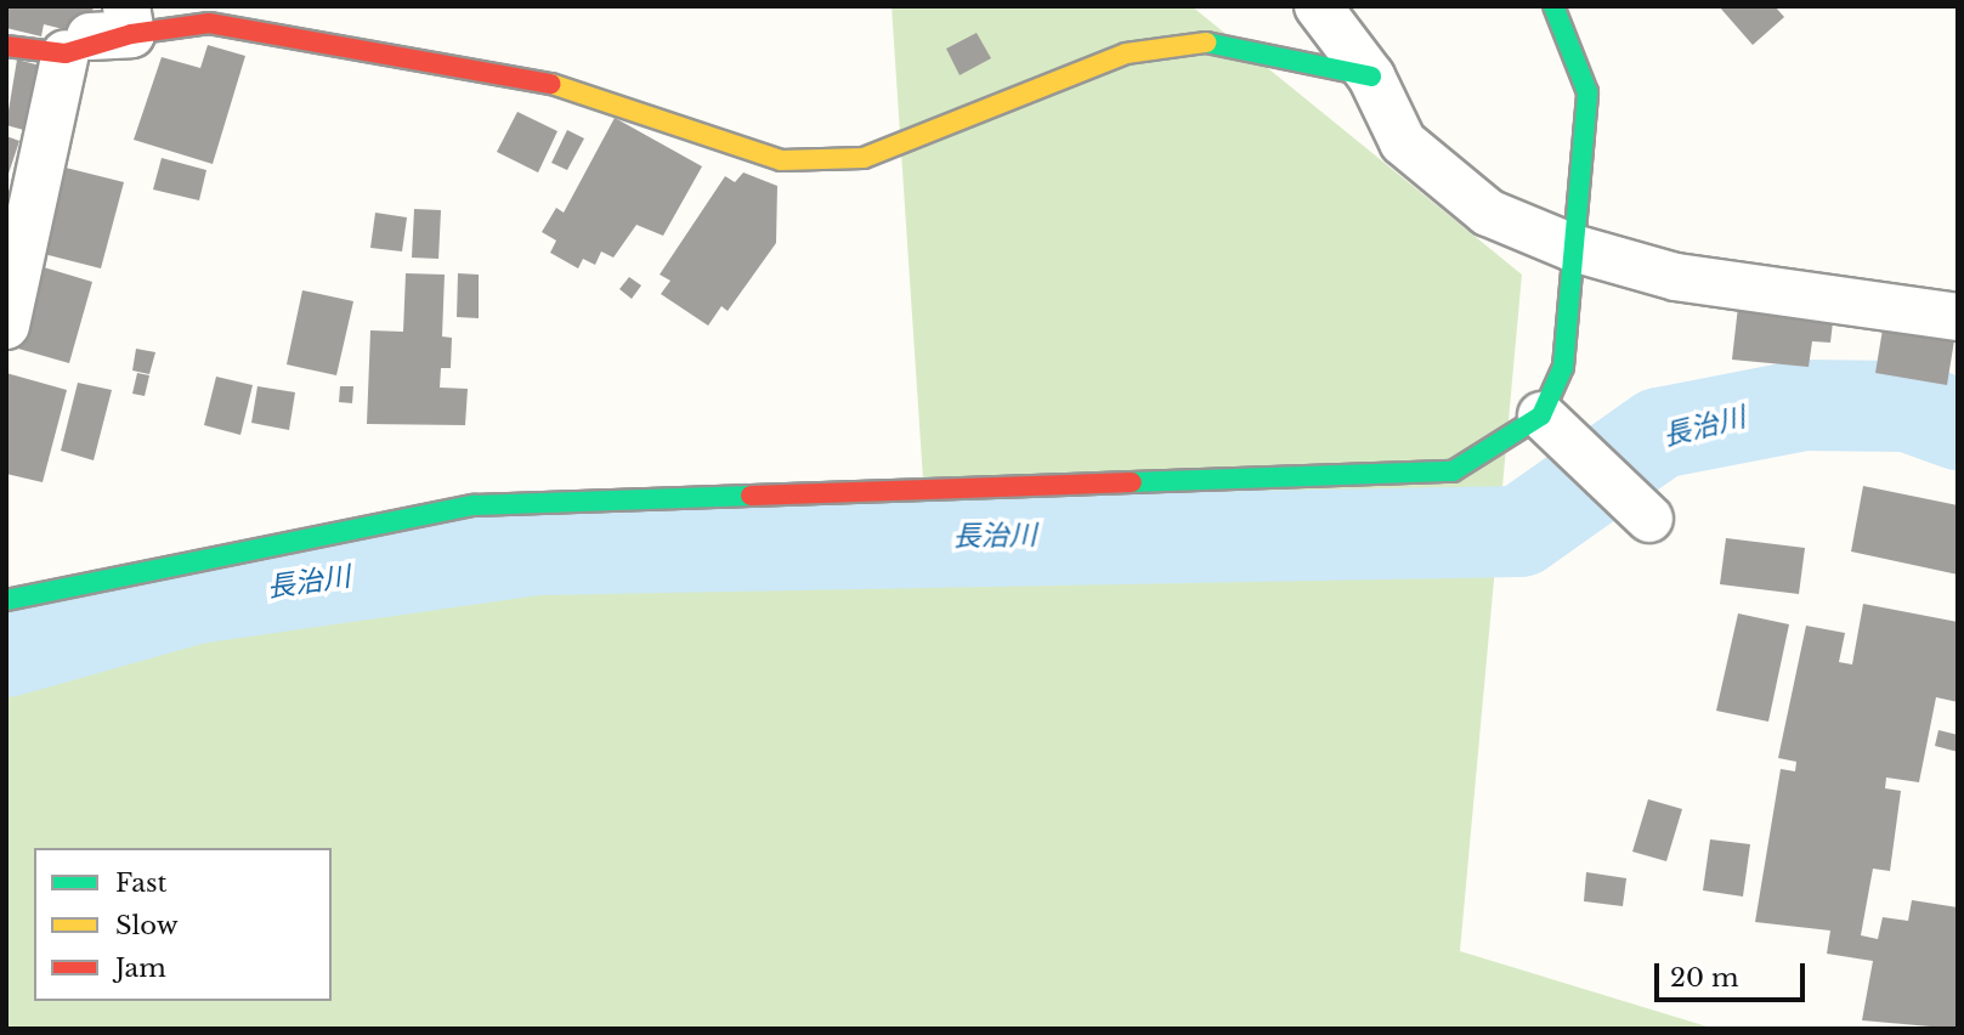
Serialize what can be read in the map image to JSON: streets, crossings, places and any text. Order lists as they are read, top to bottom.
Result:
{
  "water": ["長治川"],
  "legend": ["Fast", "Slow", "Jam"],
  "scale_bar": "20 m"
}
